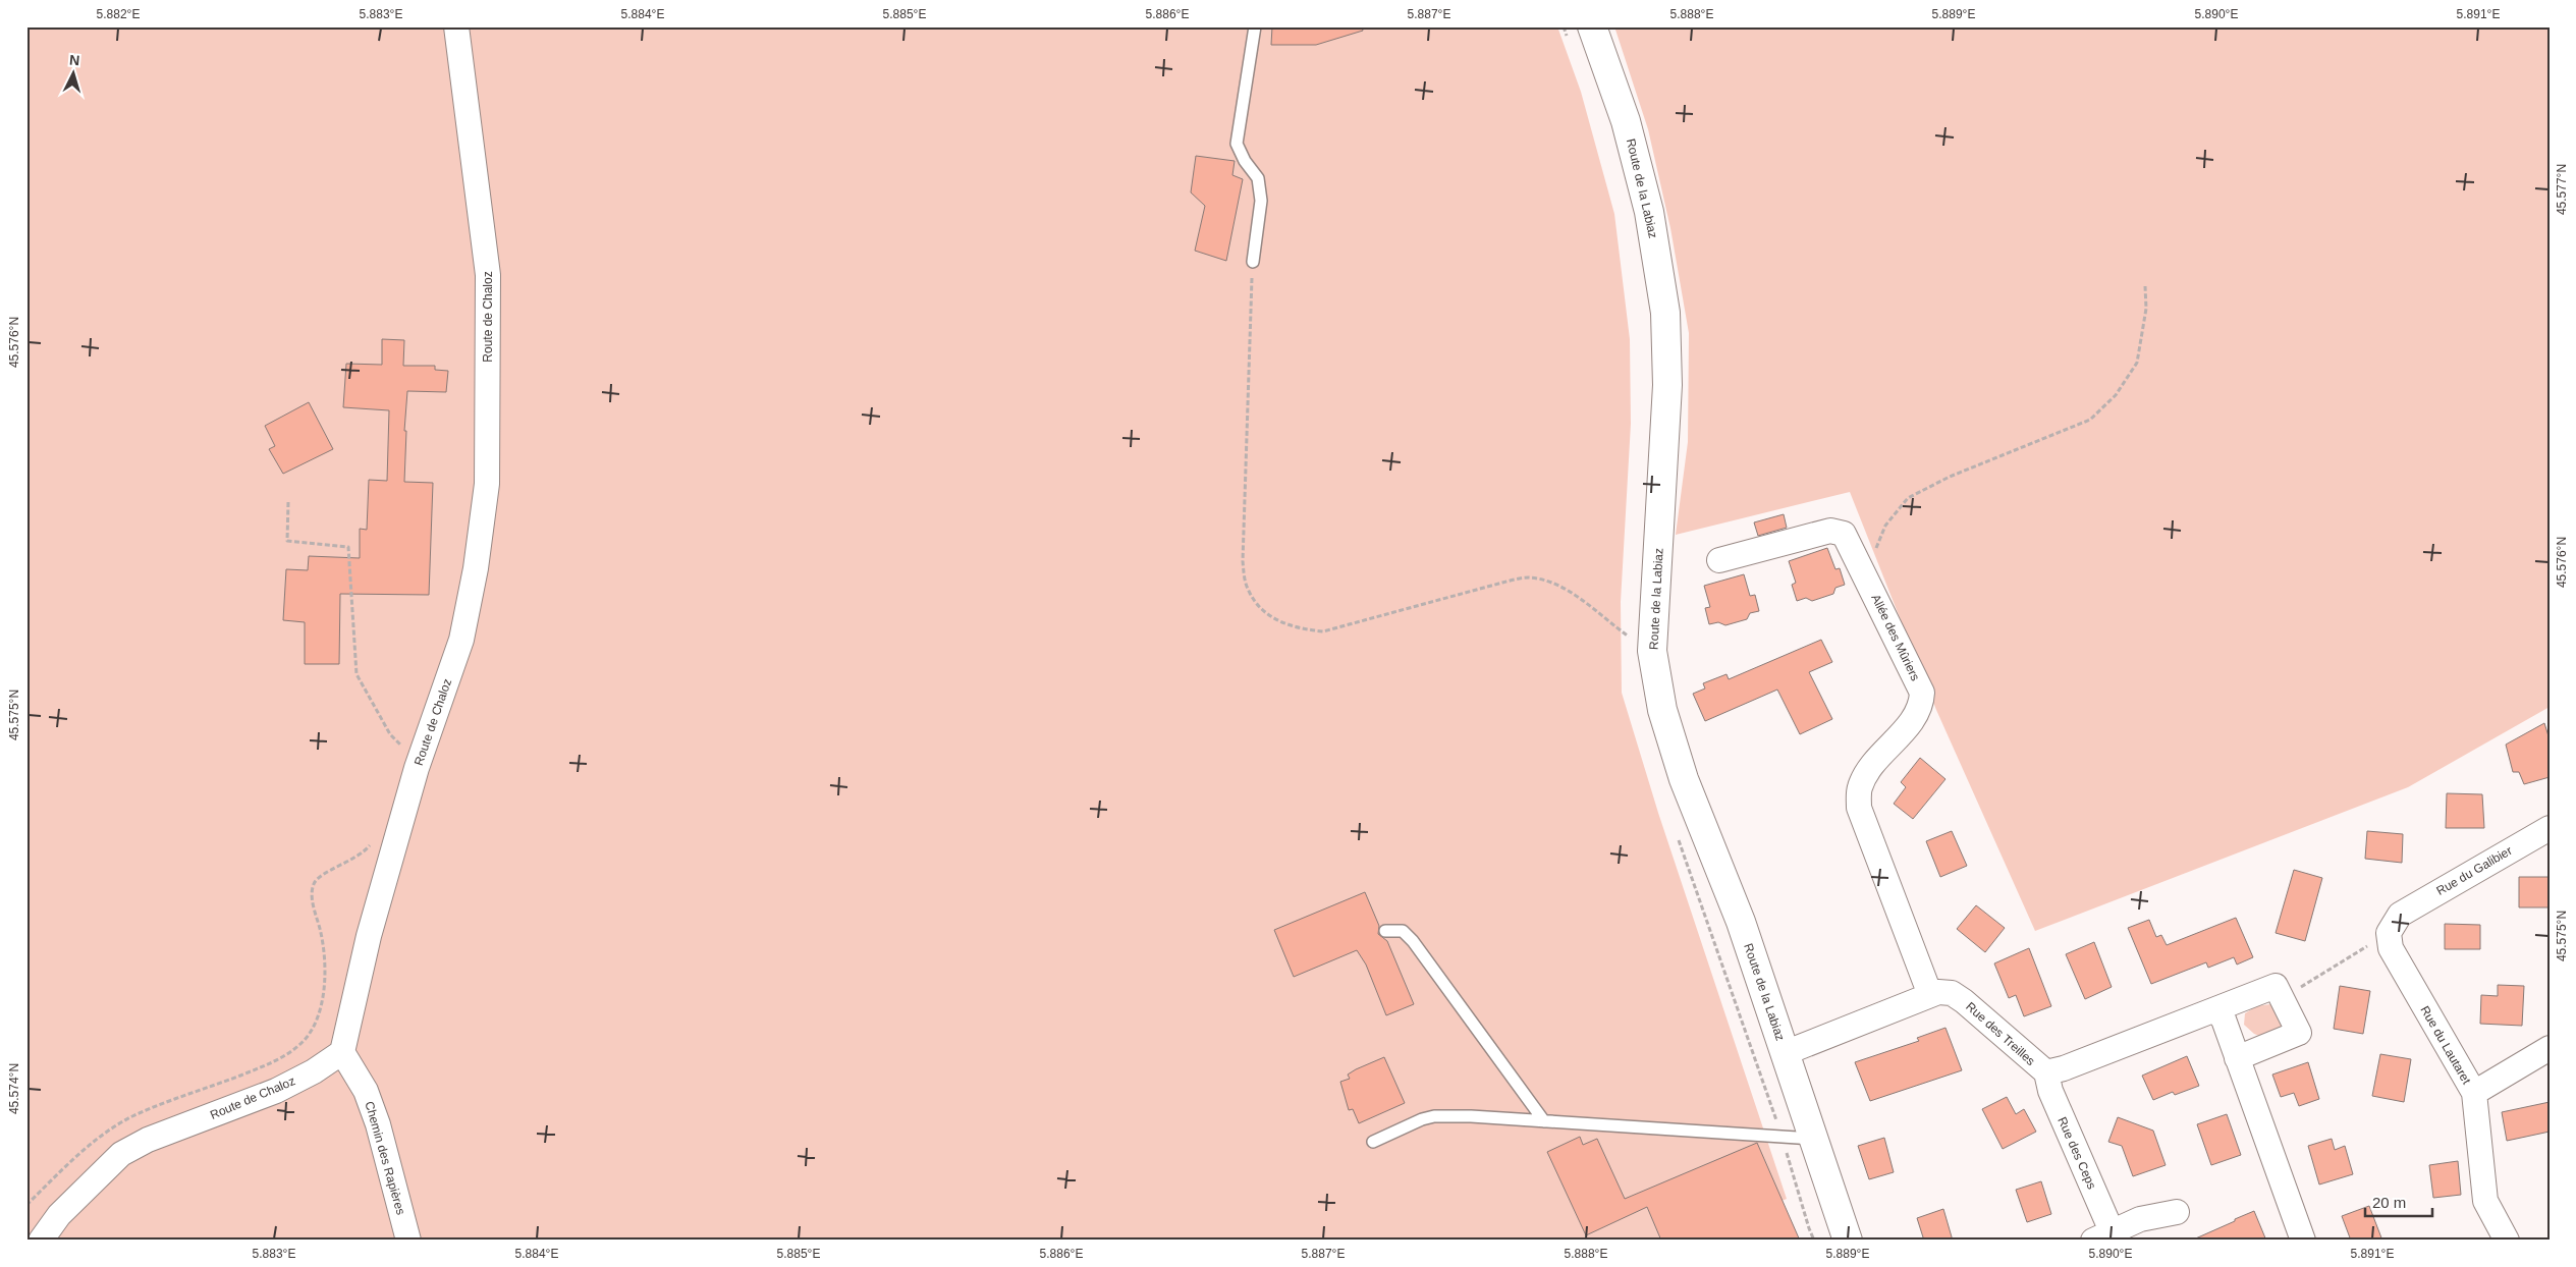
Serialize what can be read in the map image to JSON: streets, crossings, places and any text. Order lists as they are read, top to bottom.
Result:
{
  "streets": {
    "main road": ["Route de la Labiaz"],
    "street": [
      "Route de Chaloz",
      "Allée des Mûriers",
      "Rue du Galibier",
      "Rue des Treilles",
      "Rue du Lautaret",
      "Rue des Ceps",
      "Chemin des Rapières"
    ]
  },
  "crossings": [
    ["Route de la Labiaz", "Rue des Treilles"],
    ["Route de Chaloz", "Chemin des Rapières"],
    ["Allée des Mûriers", "Rue des Treilles"],
    ["Rue du Galibier", "Rue du Lautaret"],
    ["Rue des Treilles", "Rue des Ceps"]
  ],
  "scale_bar": "20 m",
  "north": "top",
  "coordinates": [
    "5.882°E",
    "5.883°E",
    "5.884°E",
    "5.885°E",
    "5.886°E",
    "5.887°E",
    "5.888°E",
    "5.889°E",
    "5.890°E",
    "5.891°E",
    "45.577°N",
    "45.576°N",
    "45.575°N",
    "45.574°N"
  ]
}
